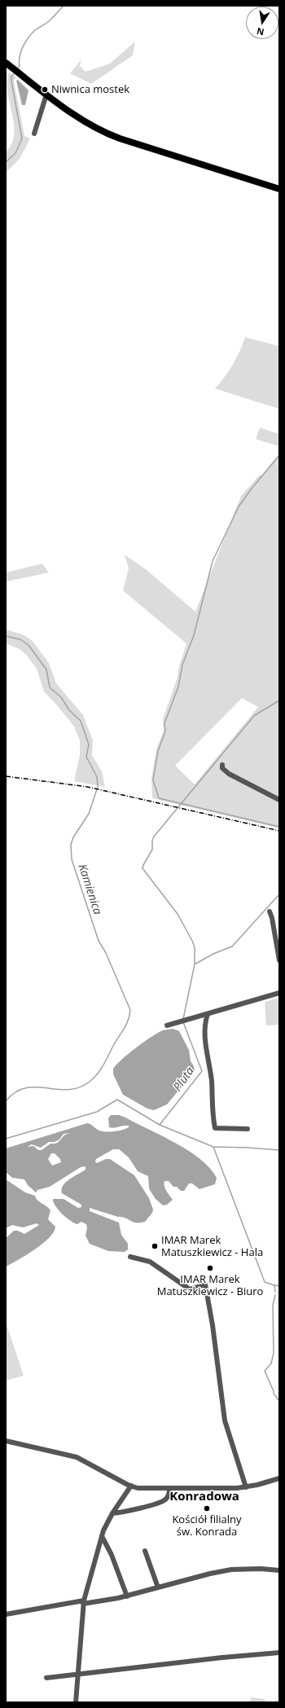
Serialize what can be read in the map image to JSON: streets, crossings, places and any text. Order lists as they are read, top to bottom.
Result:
{
  "districts": ["Konradowa"],
  "water": ["Kamienica", "Pluta"],
  "places": [
    "Niwnica mostek",
    "IMAR Marek Matuszkiewicz - Hala",
    "IMAR Marek Matuszkiewicz - Biuro",
    "Kościół filialny św. Konrada"
  ],
  "north": "bottom"
}
